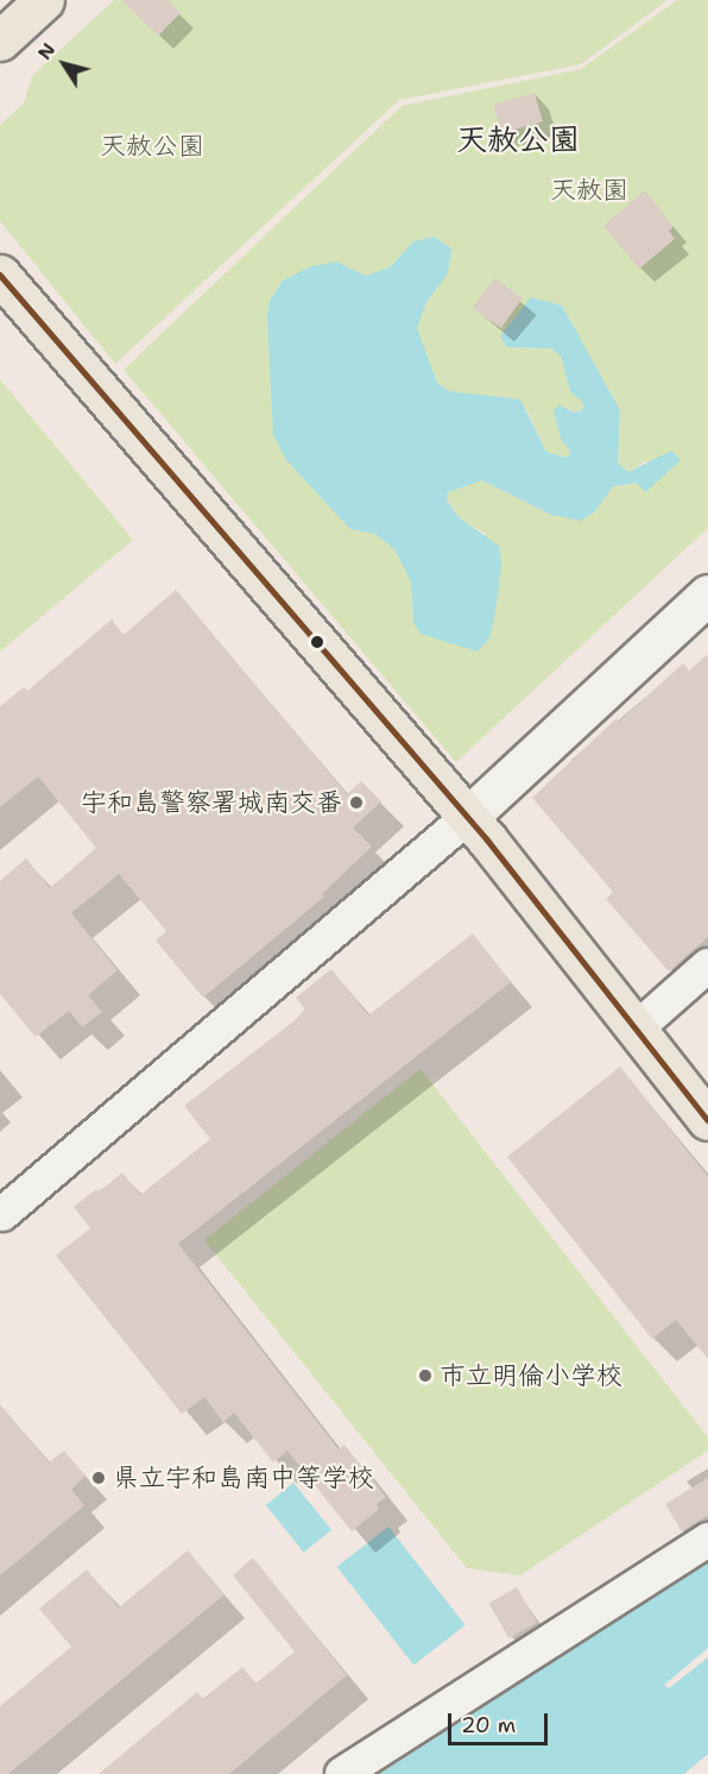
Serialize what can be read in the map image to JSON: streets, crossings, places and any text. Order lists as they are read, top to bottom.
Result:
{
  "districts": ["天赦公園"],
  "parks": ["天赦公園", "天赦園"],
  "places": ["宇和島警察署城南交番", "市立明倫小学校", "県立宇和島南中等学校"],
  "scale_bar": "20 m",
  "north": "top left"
}
